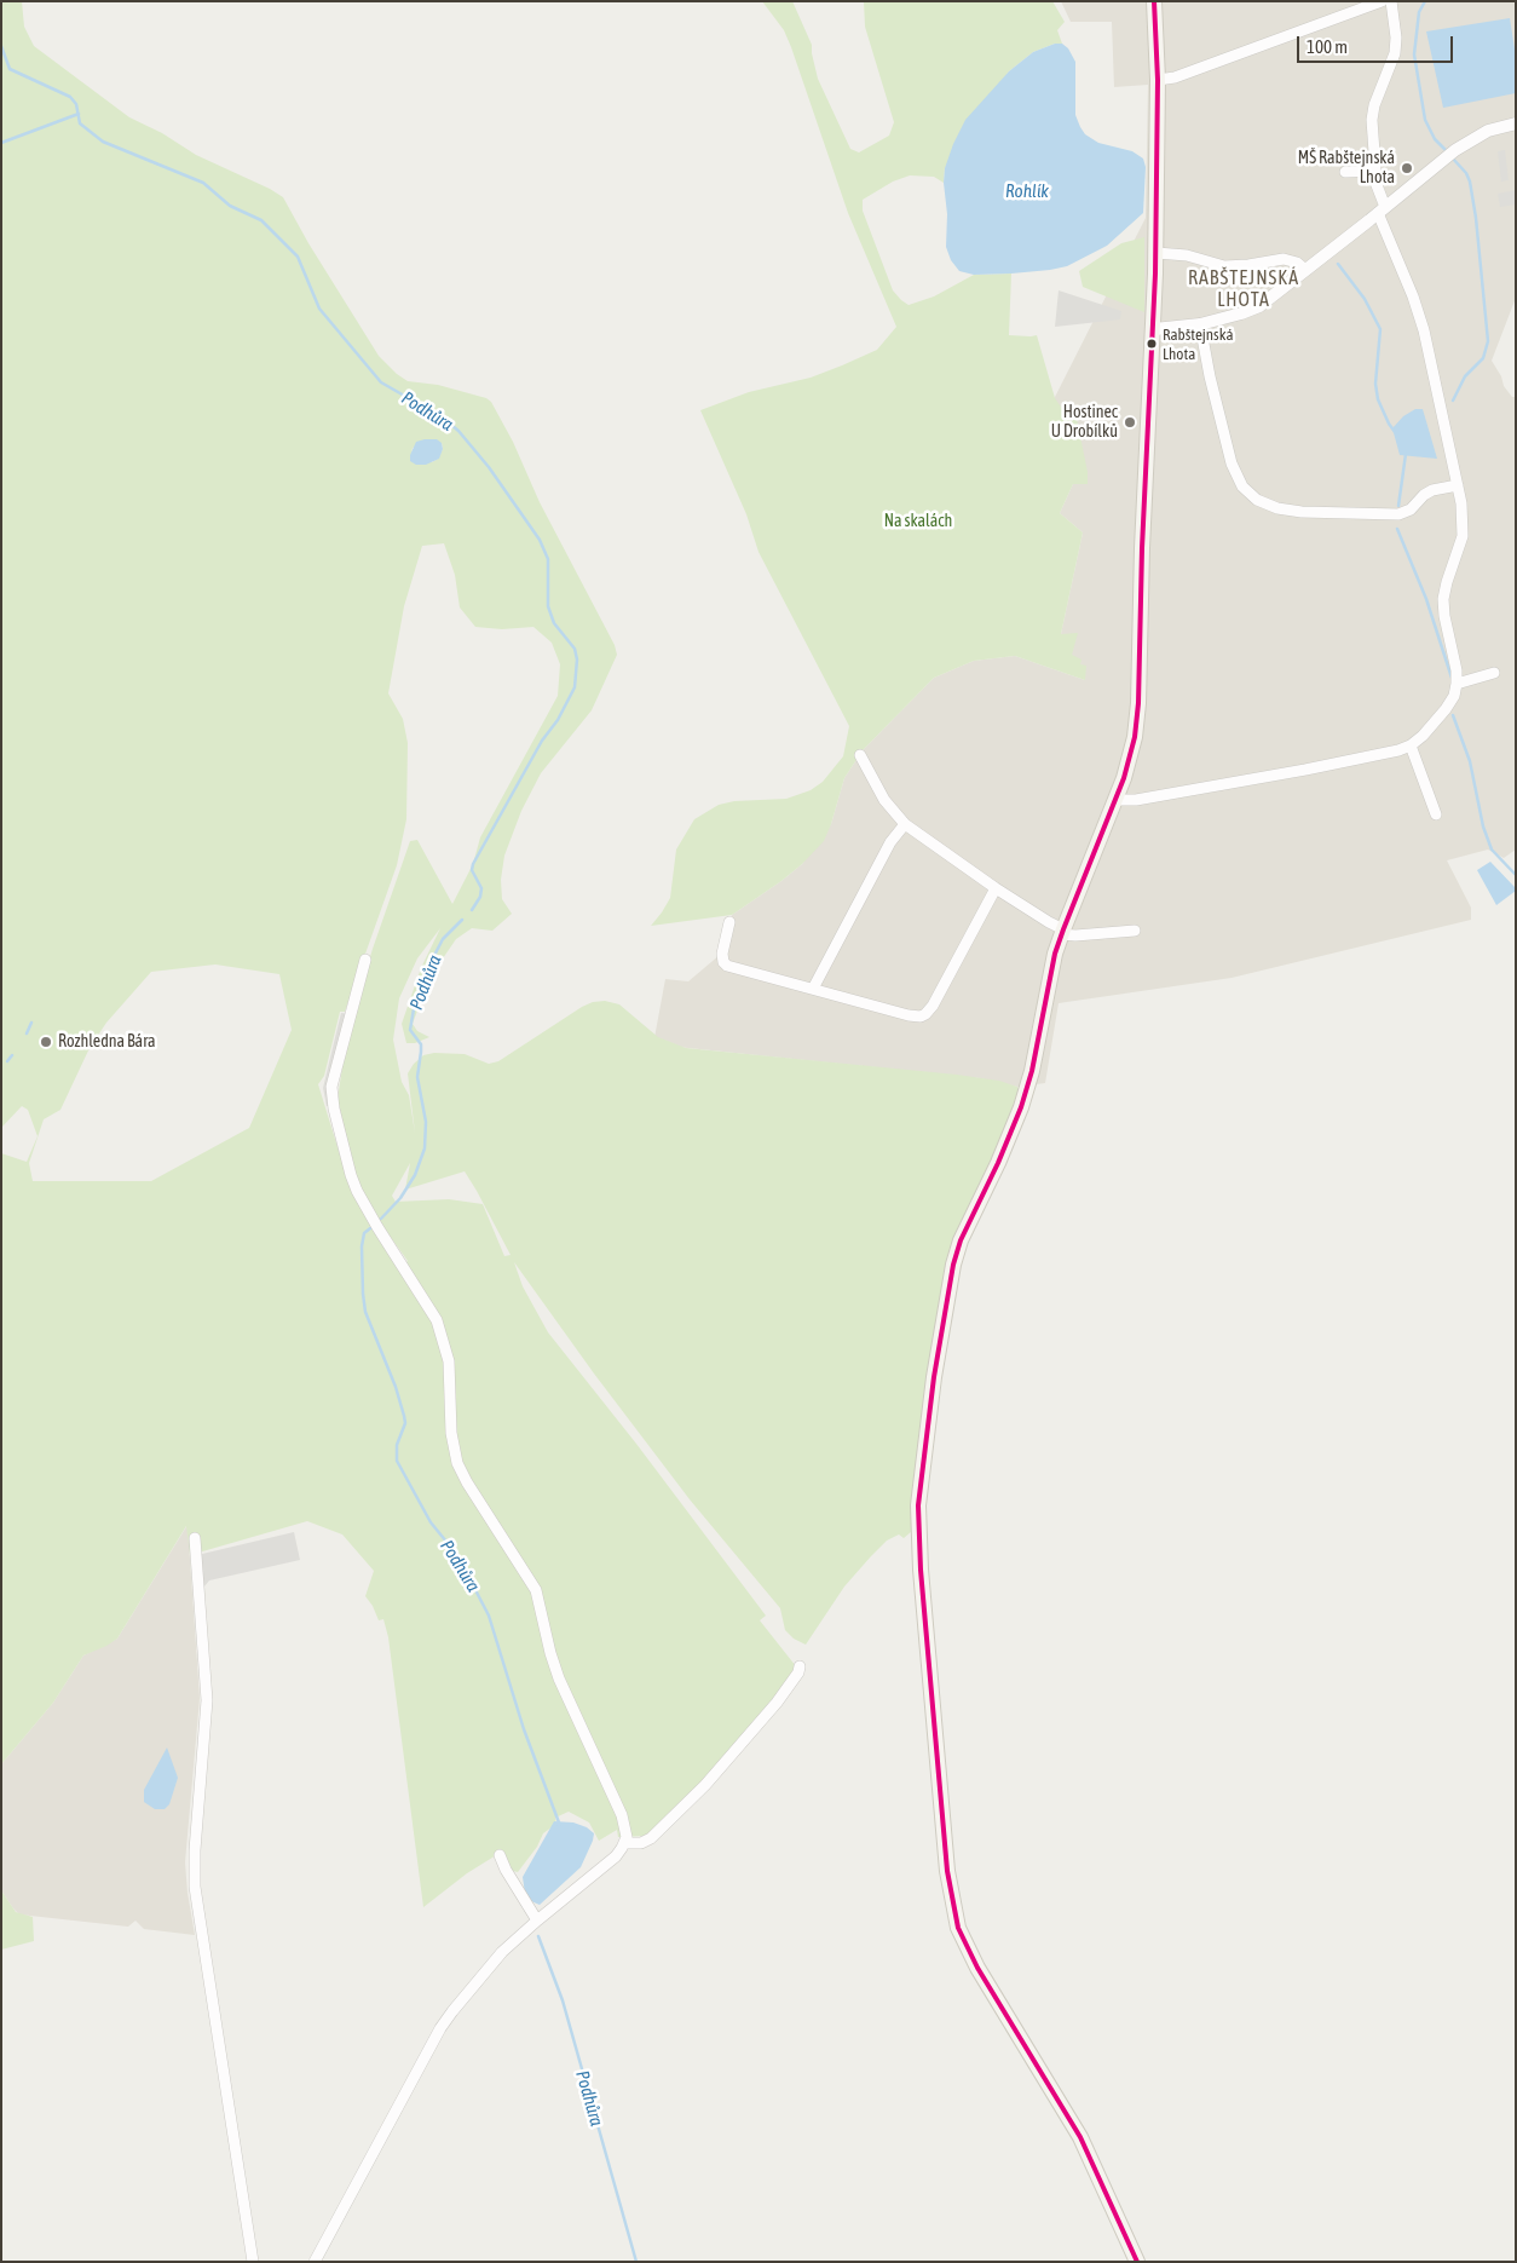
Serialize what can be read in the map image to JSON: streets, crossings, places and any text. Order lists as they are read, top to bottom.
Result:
{
  "districts": ["RABŠTEJNSKÁ LHOTA"],
  "water": ["Rohlík", "Podhůra"],
  "parks": ["Na skalách"],
  "places": [
    "MŠ Rabštejnská Lhota",
    "Rabštejnská Lhota",
    "Hostinec U Drobílků",
    "Rozhledna Bára"
  ],
  "scale_bar": "100 m"
}
